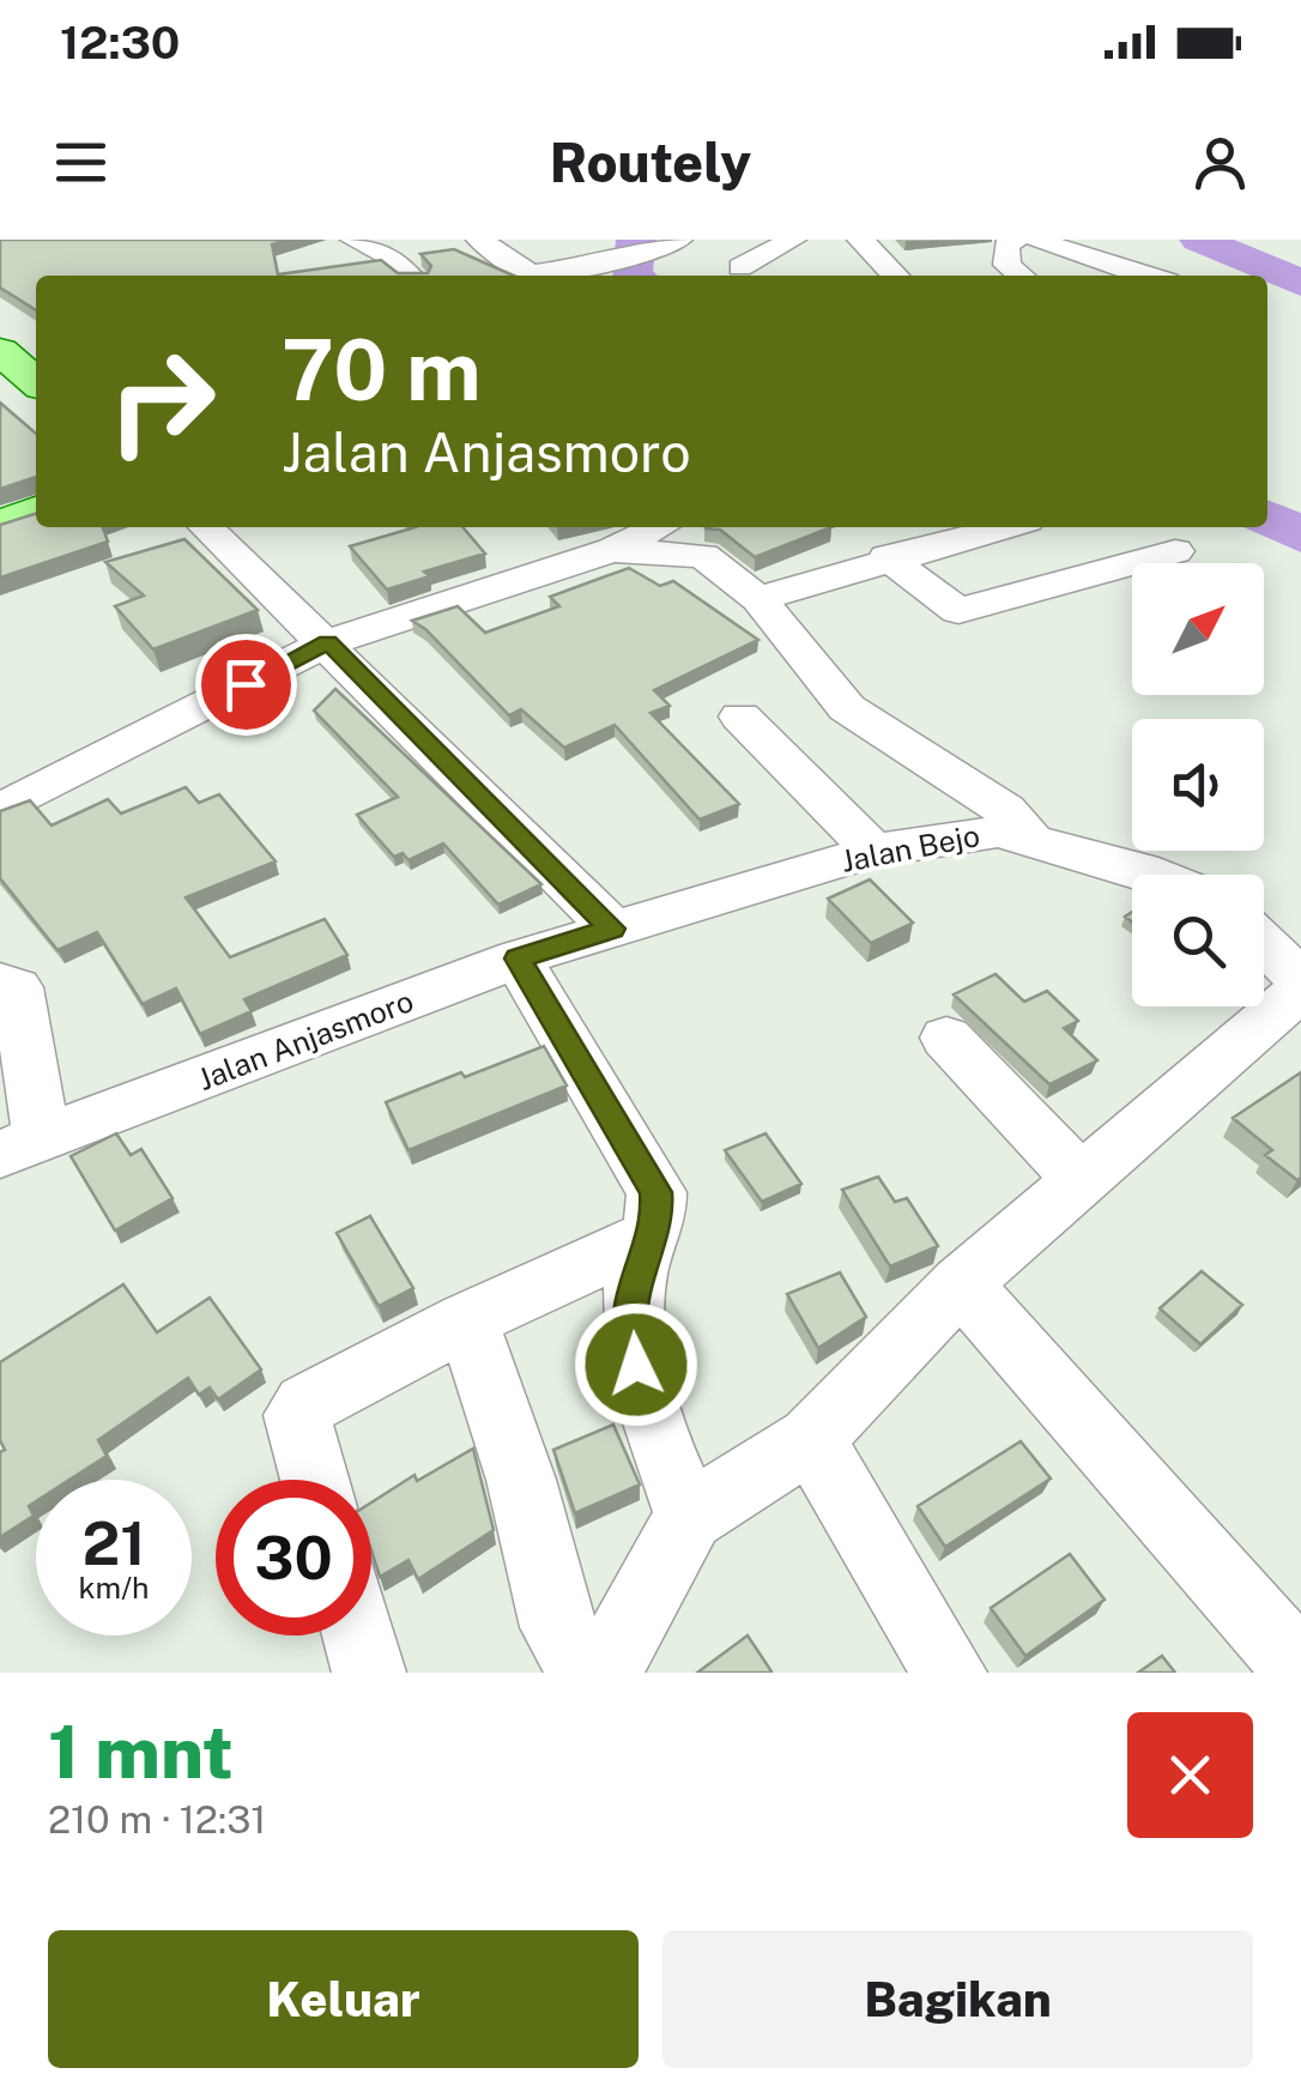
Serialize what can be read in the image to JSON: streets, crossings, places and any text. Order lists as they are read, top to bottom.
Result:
{
  "streets": {
    "street": ["Jalan Bejo", "Jalan Anjasmoro"]
  },
  "crossings": [
    ["Jalan Bejo", "Jalan Anjasmoro"]
  ],
  "north": "top right",
  "page": {
    "status": "12:30",
    "header": "Routely",
    "turn": ["70 m", "Jalan Anjasmoro"],
    "speed": "21 km/h",
    "limit": "30",
    "heading": ["1 mnt", "210 m · 12:31"],
    "buttons": ["Keluar", "Bagikan"]
  }
}
